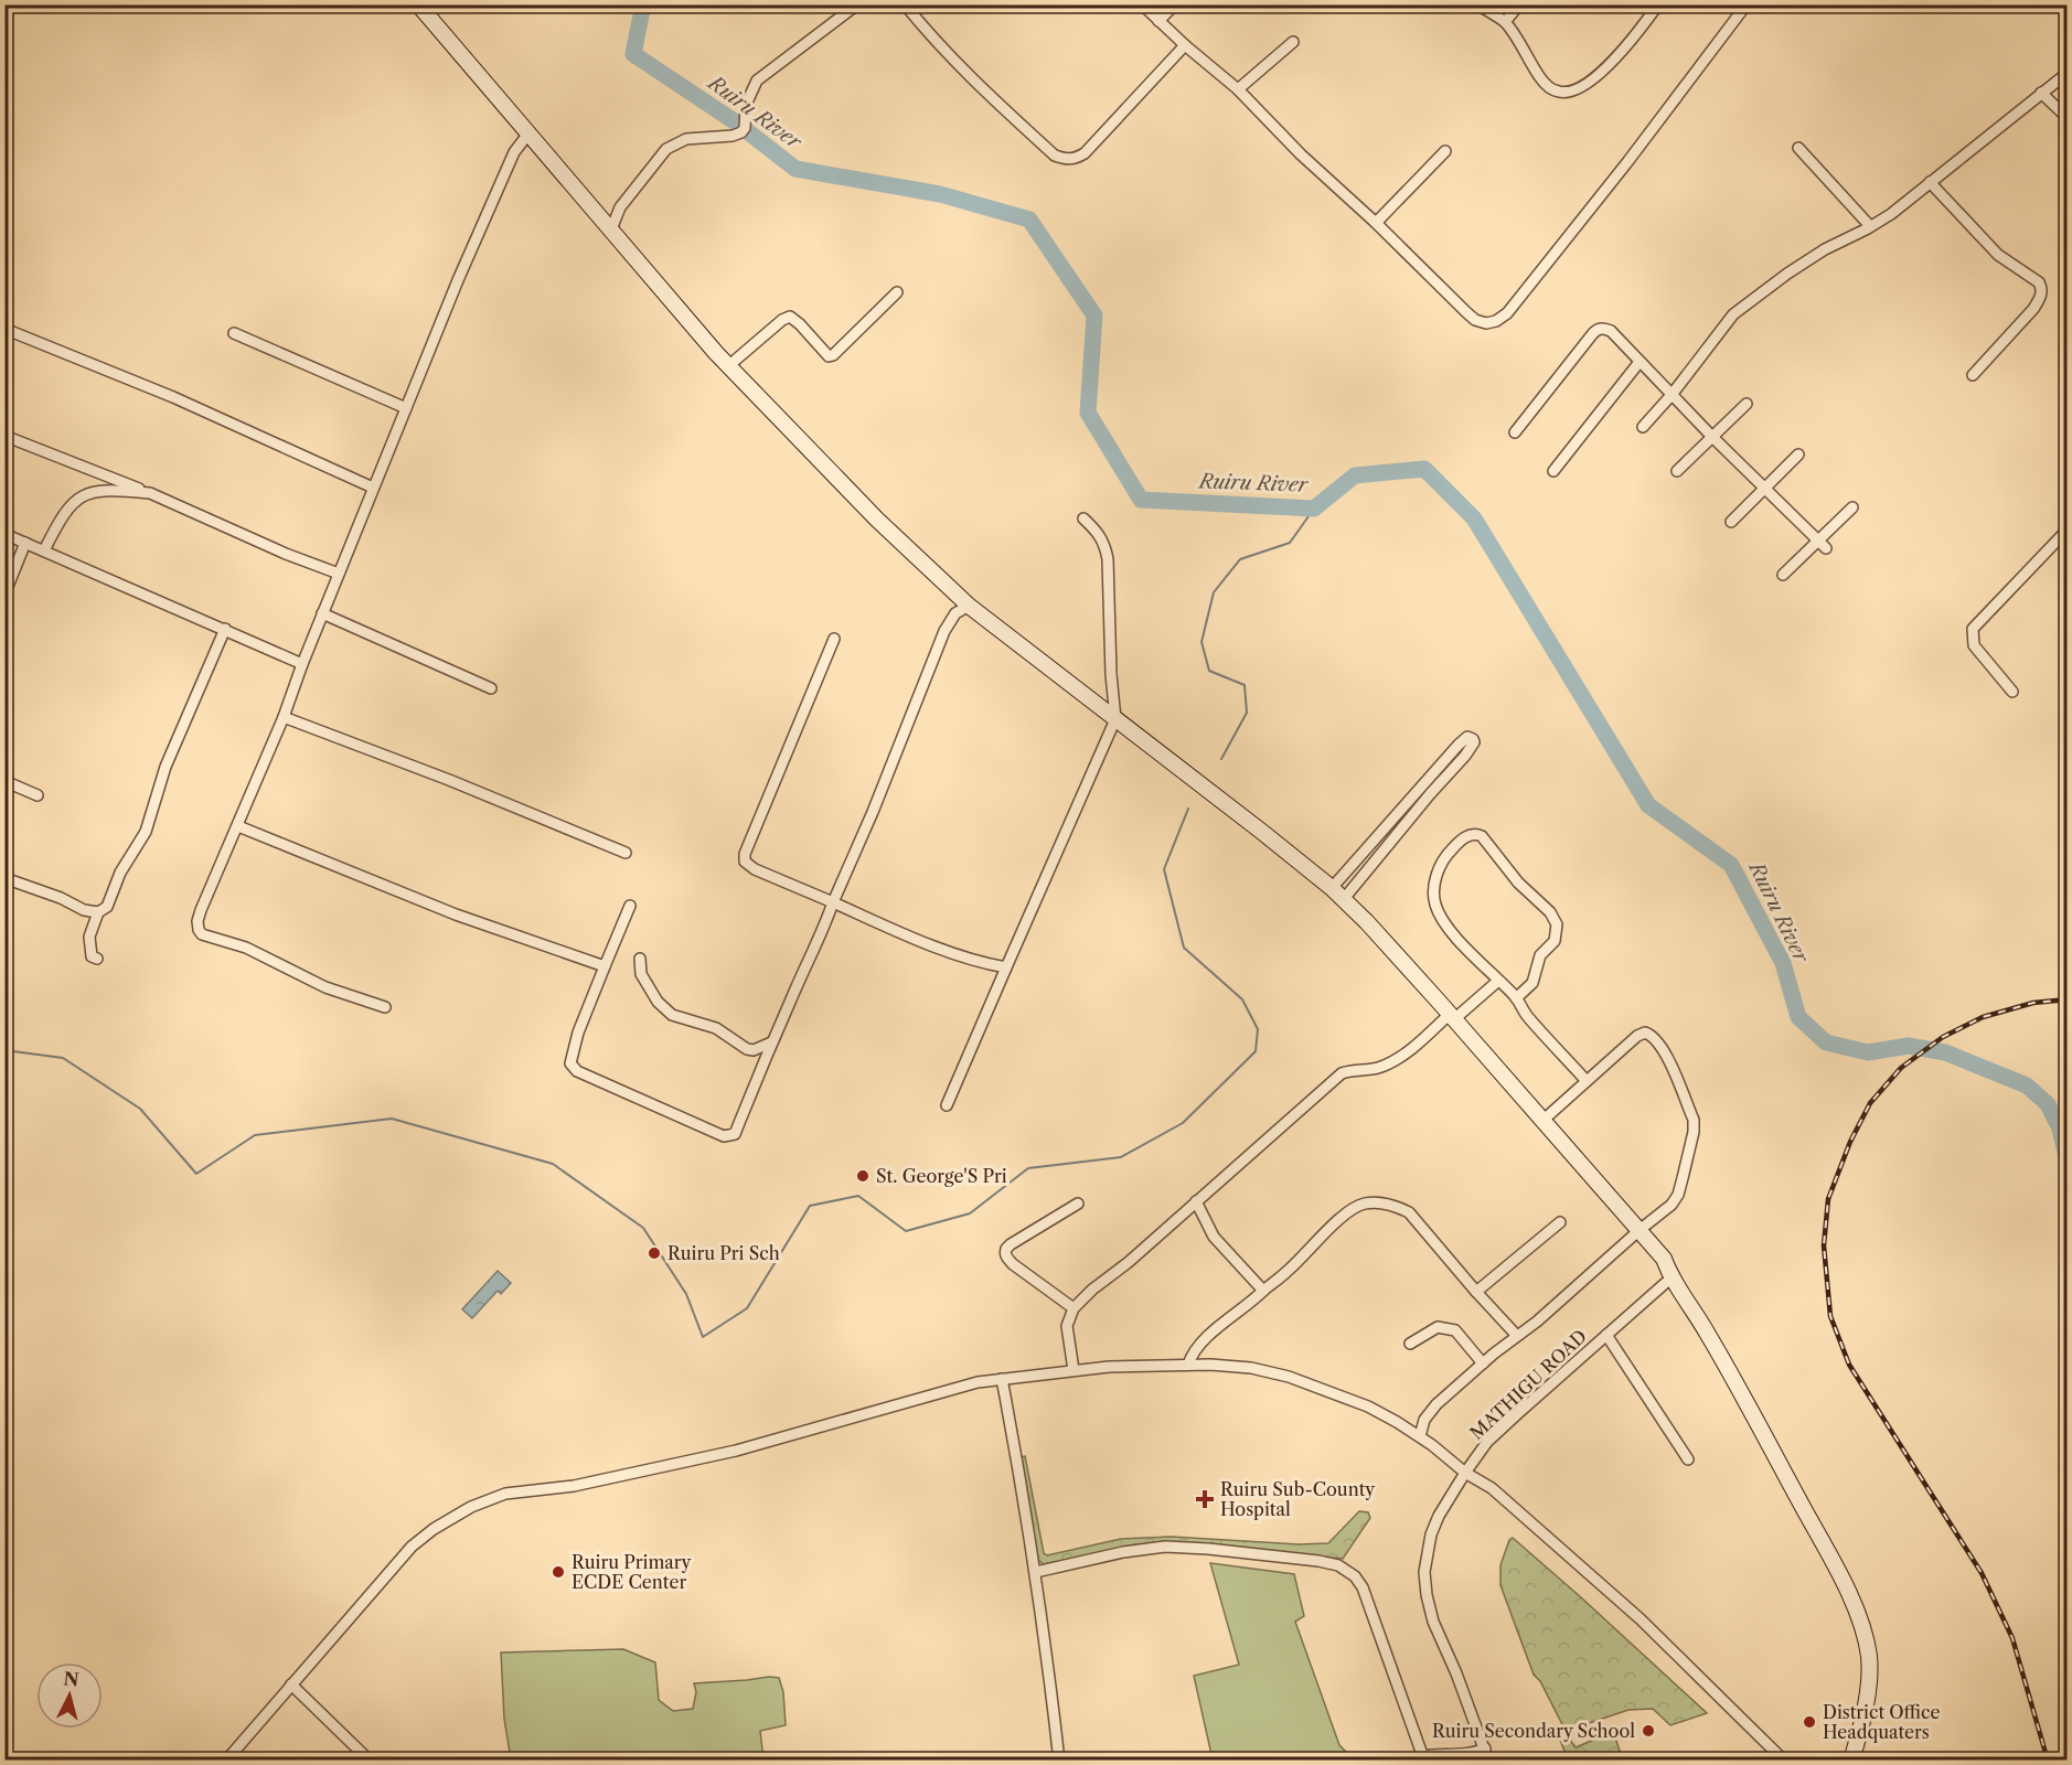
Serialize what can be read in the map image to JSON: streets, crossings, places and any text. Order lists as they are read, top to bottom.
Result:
{
  "streets": {
    "street": ["MATHIGU ROAD"]
  },
  "water": ["Ruiru River"],
  "places": {
    "other": [
      "St. George'S Pri",
      "Ruiru Pri Sch",
      "Ruiru Primary ECDE Center",
      "District Office Headquaters",
      "Ruiru Secondary School"
    ],
    "health": ["Ruiru Sub-County Hospital"]
  },
  "north": "top"
}
